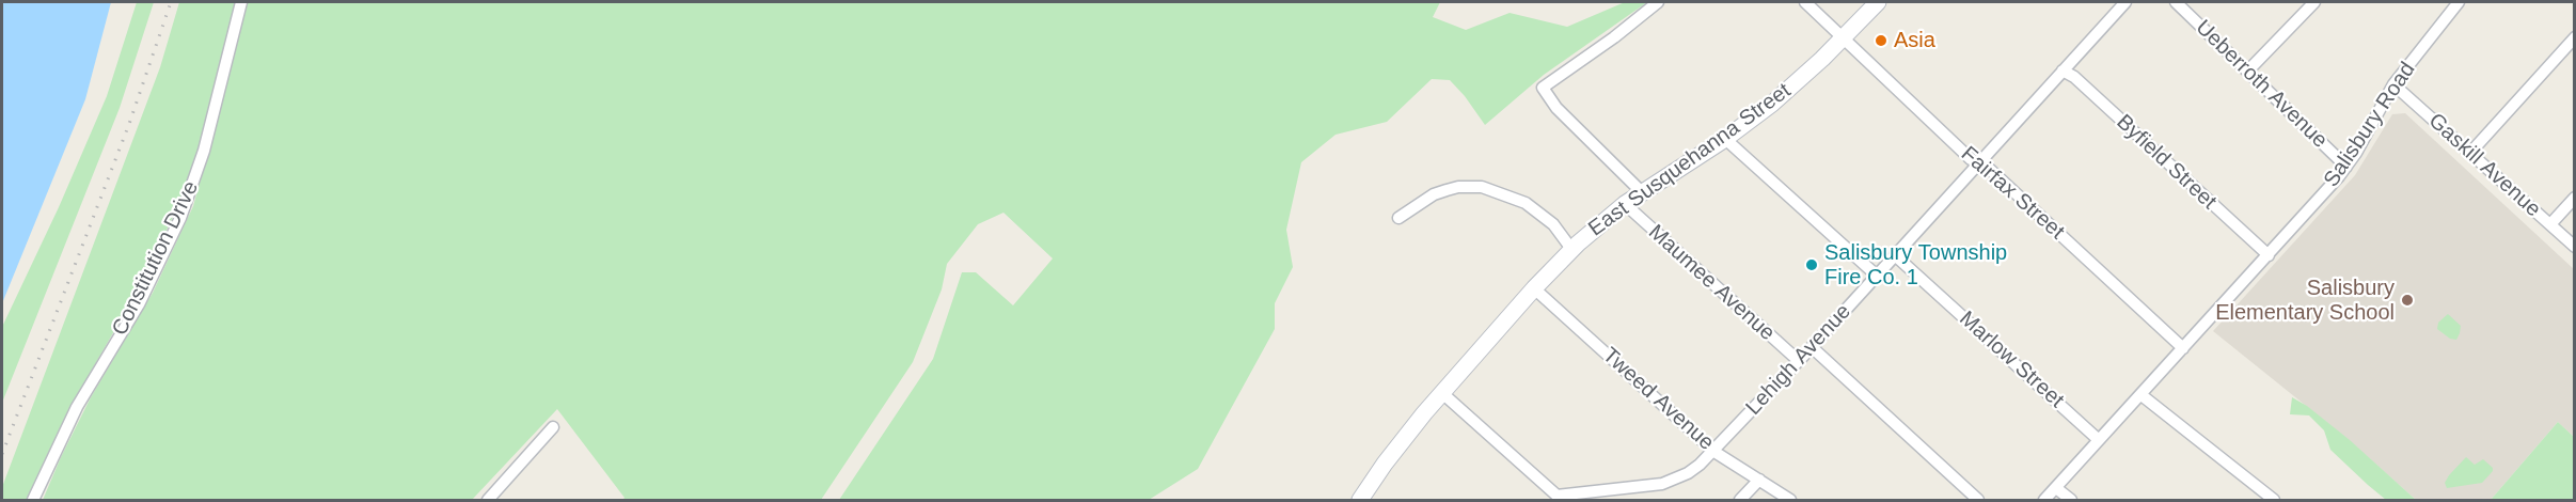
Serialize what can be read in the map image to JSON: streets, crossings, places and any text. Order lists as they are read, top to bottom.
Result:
{
  "streets": {
    "main road": ["East Susquehanna Street"],
    "street": [
      "Ueberroth Avenue",
      "Salisbury Road",
      "Byfield Street",
      "Gaskill Avenue",
      "Fairfax Street",
      "Constitution Drive",
      "Maumee Avenue",
      "Lehigh Avenue",
      "Marlow Street",
      "Tweed Avenue"
    ]
  },
  "crossings": [
    ["Ueberroth Avenue", "Salisbury Road"],
    ["Salisbury Road", "Byfield Street"],
    ["Salisbury Road", "Gaskill Avenue"],
    ["Salisbury Road", "Fairfax Street"],
    ["Salisbury Road", "Marlow Street"],
    ["East Susquehanna Street", "Fairfax Street"],
    ["East Susquehanna Street", "Maumee Avenue"],
    ["East Susquehanna Street", "Tweed Avenue"],
    ["Byfield Street", "Lehigh Avenue"],
    ["Fairfax Street", "Lehigh Avenue"],
    ["Maumee Avenue", "Lehigh Avenue"],
    ["Lehigh Avenue", "Marlow Street"],
    ["Lehigh Avenue", "Tweed Avenue"]
  ],
  "places": ["Asia", "Salisbury Township Fire Co. 1", "Salisbury Elementary School"]
}
